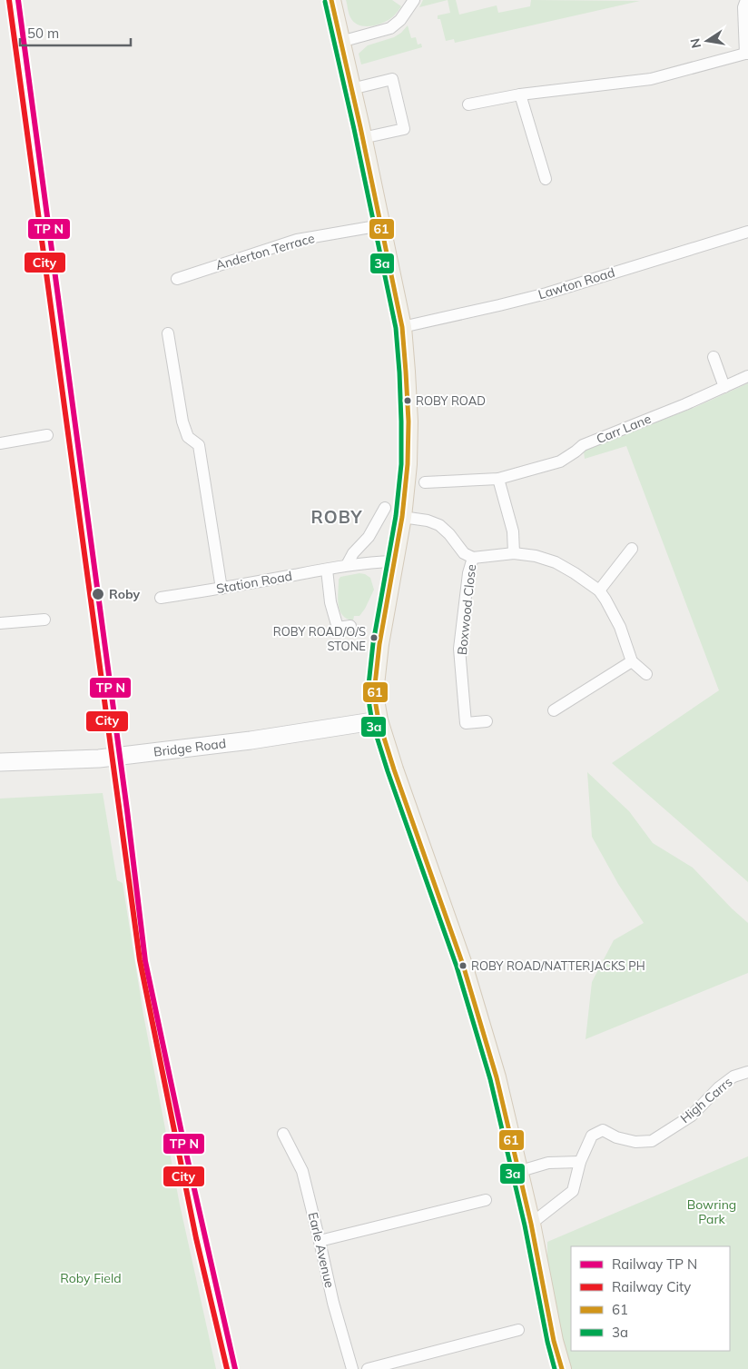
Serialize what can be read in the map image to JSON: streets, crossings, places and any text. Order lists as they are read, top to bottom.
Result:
{
  "streets": {
    "street": [
      "Anderton Terrace",
      "Lawton Road",
      "Carr Lane",
      "Station Road",
      "Boxwood Close",
      "Bridge Road",
      "High Carrs",
      "Earle Avenue"
    ]
  },
  "districts": ["ROBY"],
  "parks": ["Bowring Park", "Roby Field"],
  "places": [
    "ROBY ROAD",
    "Roby",
    "ROBY ROAD/O/S STONE",
    "ROBY ROAD/NATTERJACKS PH"
  ],
  "lines": ["rail line City", "transit line 61", "transit line 3a"],
  "legend": [
    "Railway TP N",
    "Railway City",
    "61",
    "3a"
  ],
  "scale_bar": "50 m",
  "north": "left"
}
